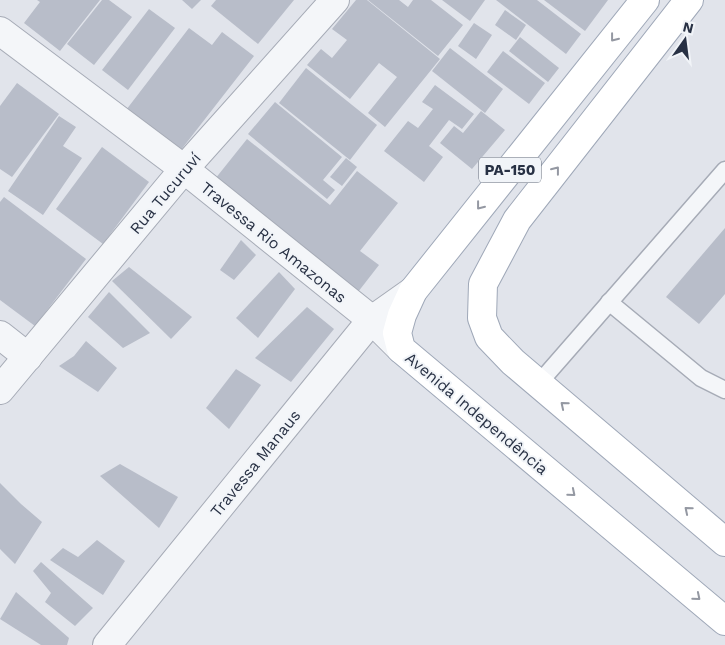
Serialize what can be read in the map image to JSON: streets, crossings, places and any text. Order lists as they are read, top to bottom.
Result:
{
  "streets": {
    "main road": ["PA-150", "Avenida Independência"],
    "street": ["Rua Tucuruví", "Travessa Rio Amazonas", "Travessa Manaus"]
  },
  "crossings": [
    ["Rua Tucuruví", "Travessa Rio Amazonas"],
    ["Travessa Rio Amazonas", "Avenida Independência"],
    ["Travessa Rio Amazonas", "Travessa Manaus"],
    ["Avenida Independência", "Travessa Manaus"]
  ],
  "north": "top"
}
